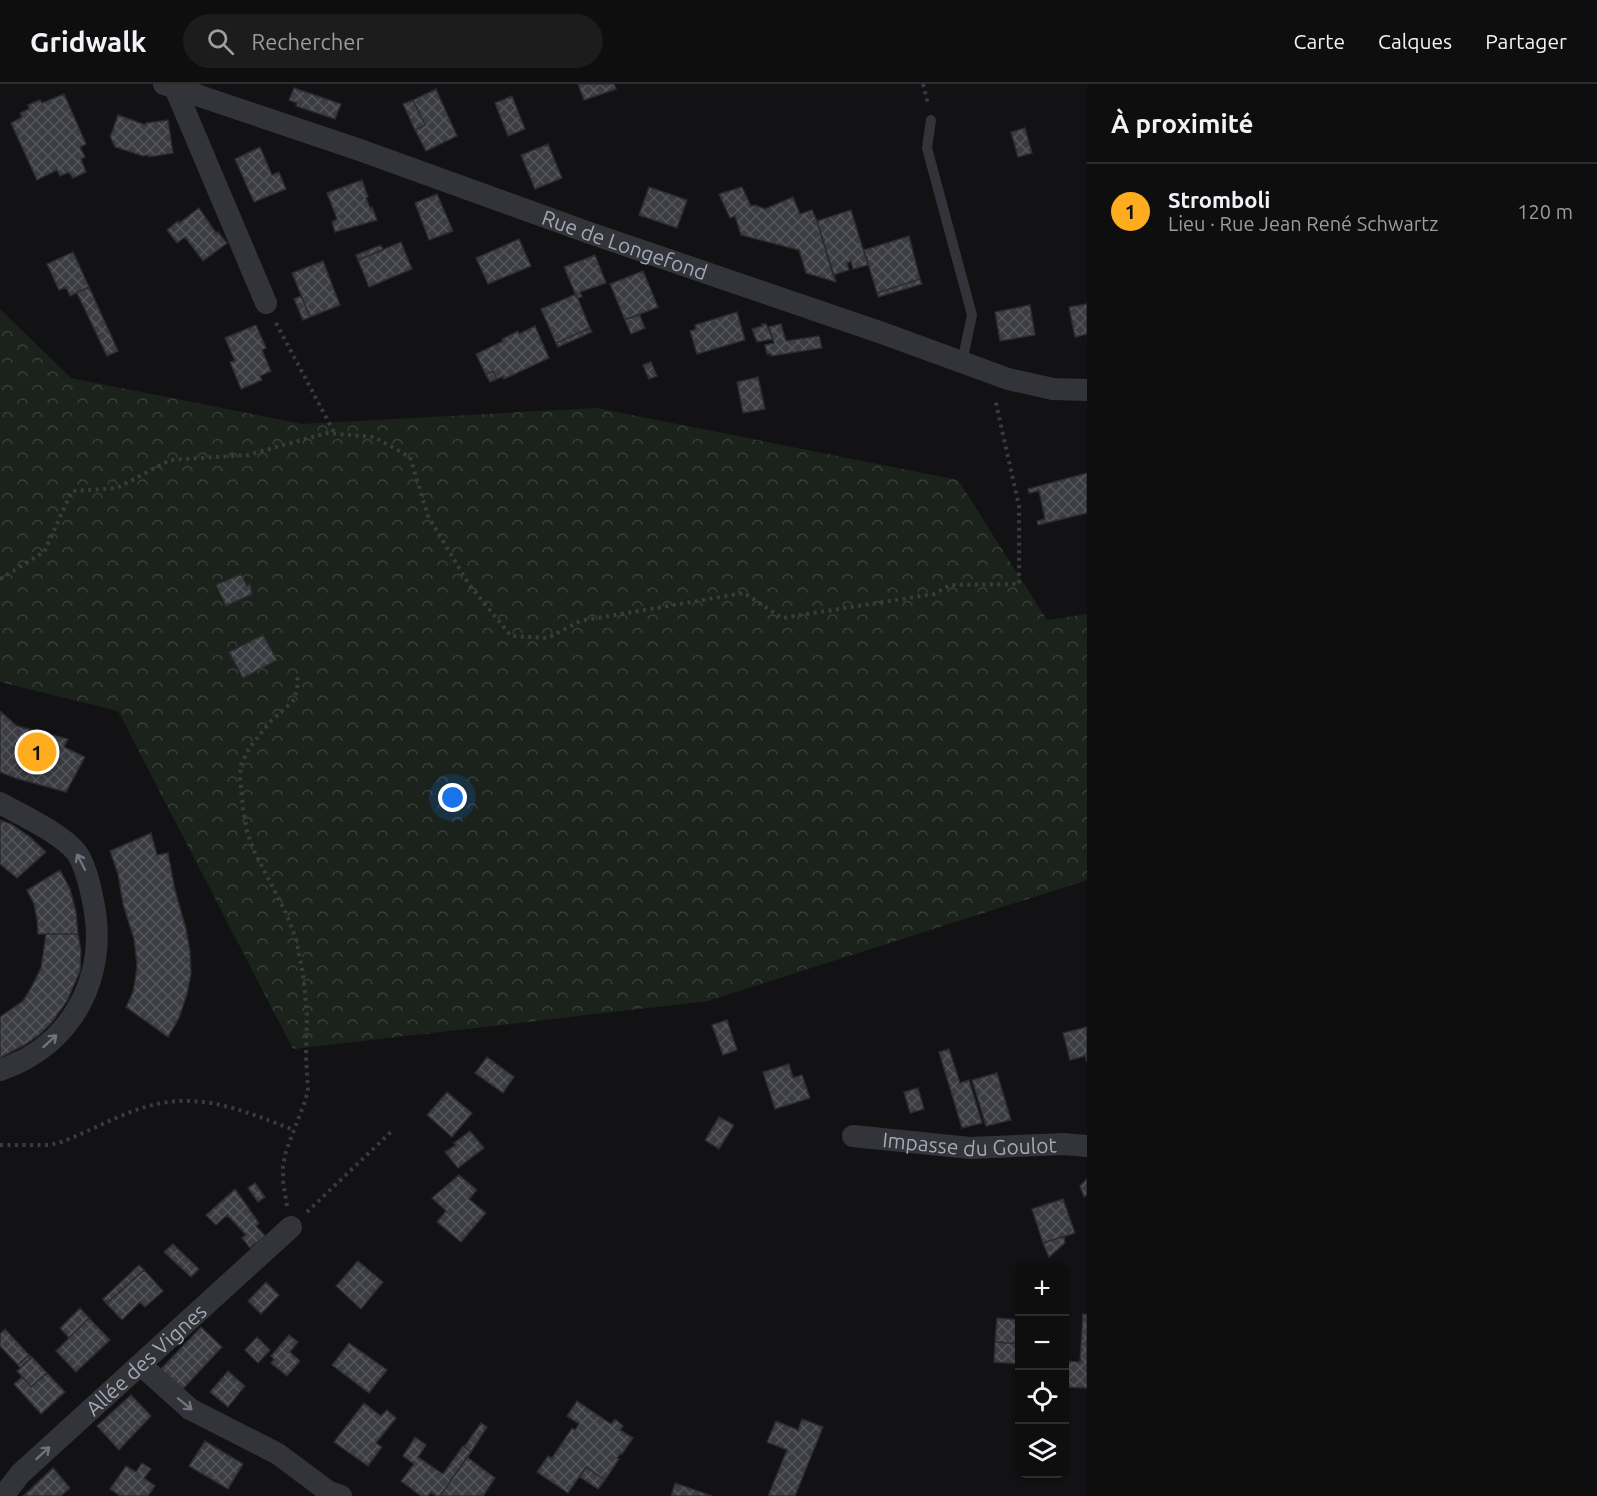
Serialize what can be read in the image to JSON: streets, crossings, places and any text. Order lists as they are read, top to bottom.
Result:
{
  "streets": {
    "street": ["Rue de Longefond", "Impasse du Goulot", "Allée des Vignes"]
  },
  "one_way": ["Allée des Vignes"],
  "page": {
    "header": "Gridwalk",
    "search": "Rechercher",
    "nav": ["Carte", "Calques", "Partager"],
    "heading": "À proximité",
    "list": [
      {
        "mark": "1",
        "name": "Stromboli",
        "note": "Lieu · Rue Jean René Schwartz",
        "value": "120 m"
      }
    ],
    "pins": "1",
    "map_buttons": ["+", "−"]
  }
}
